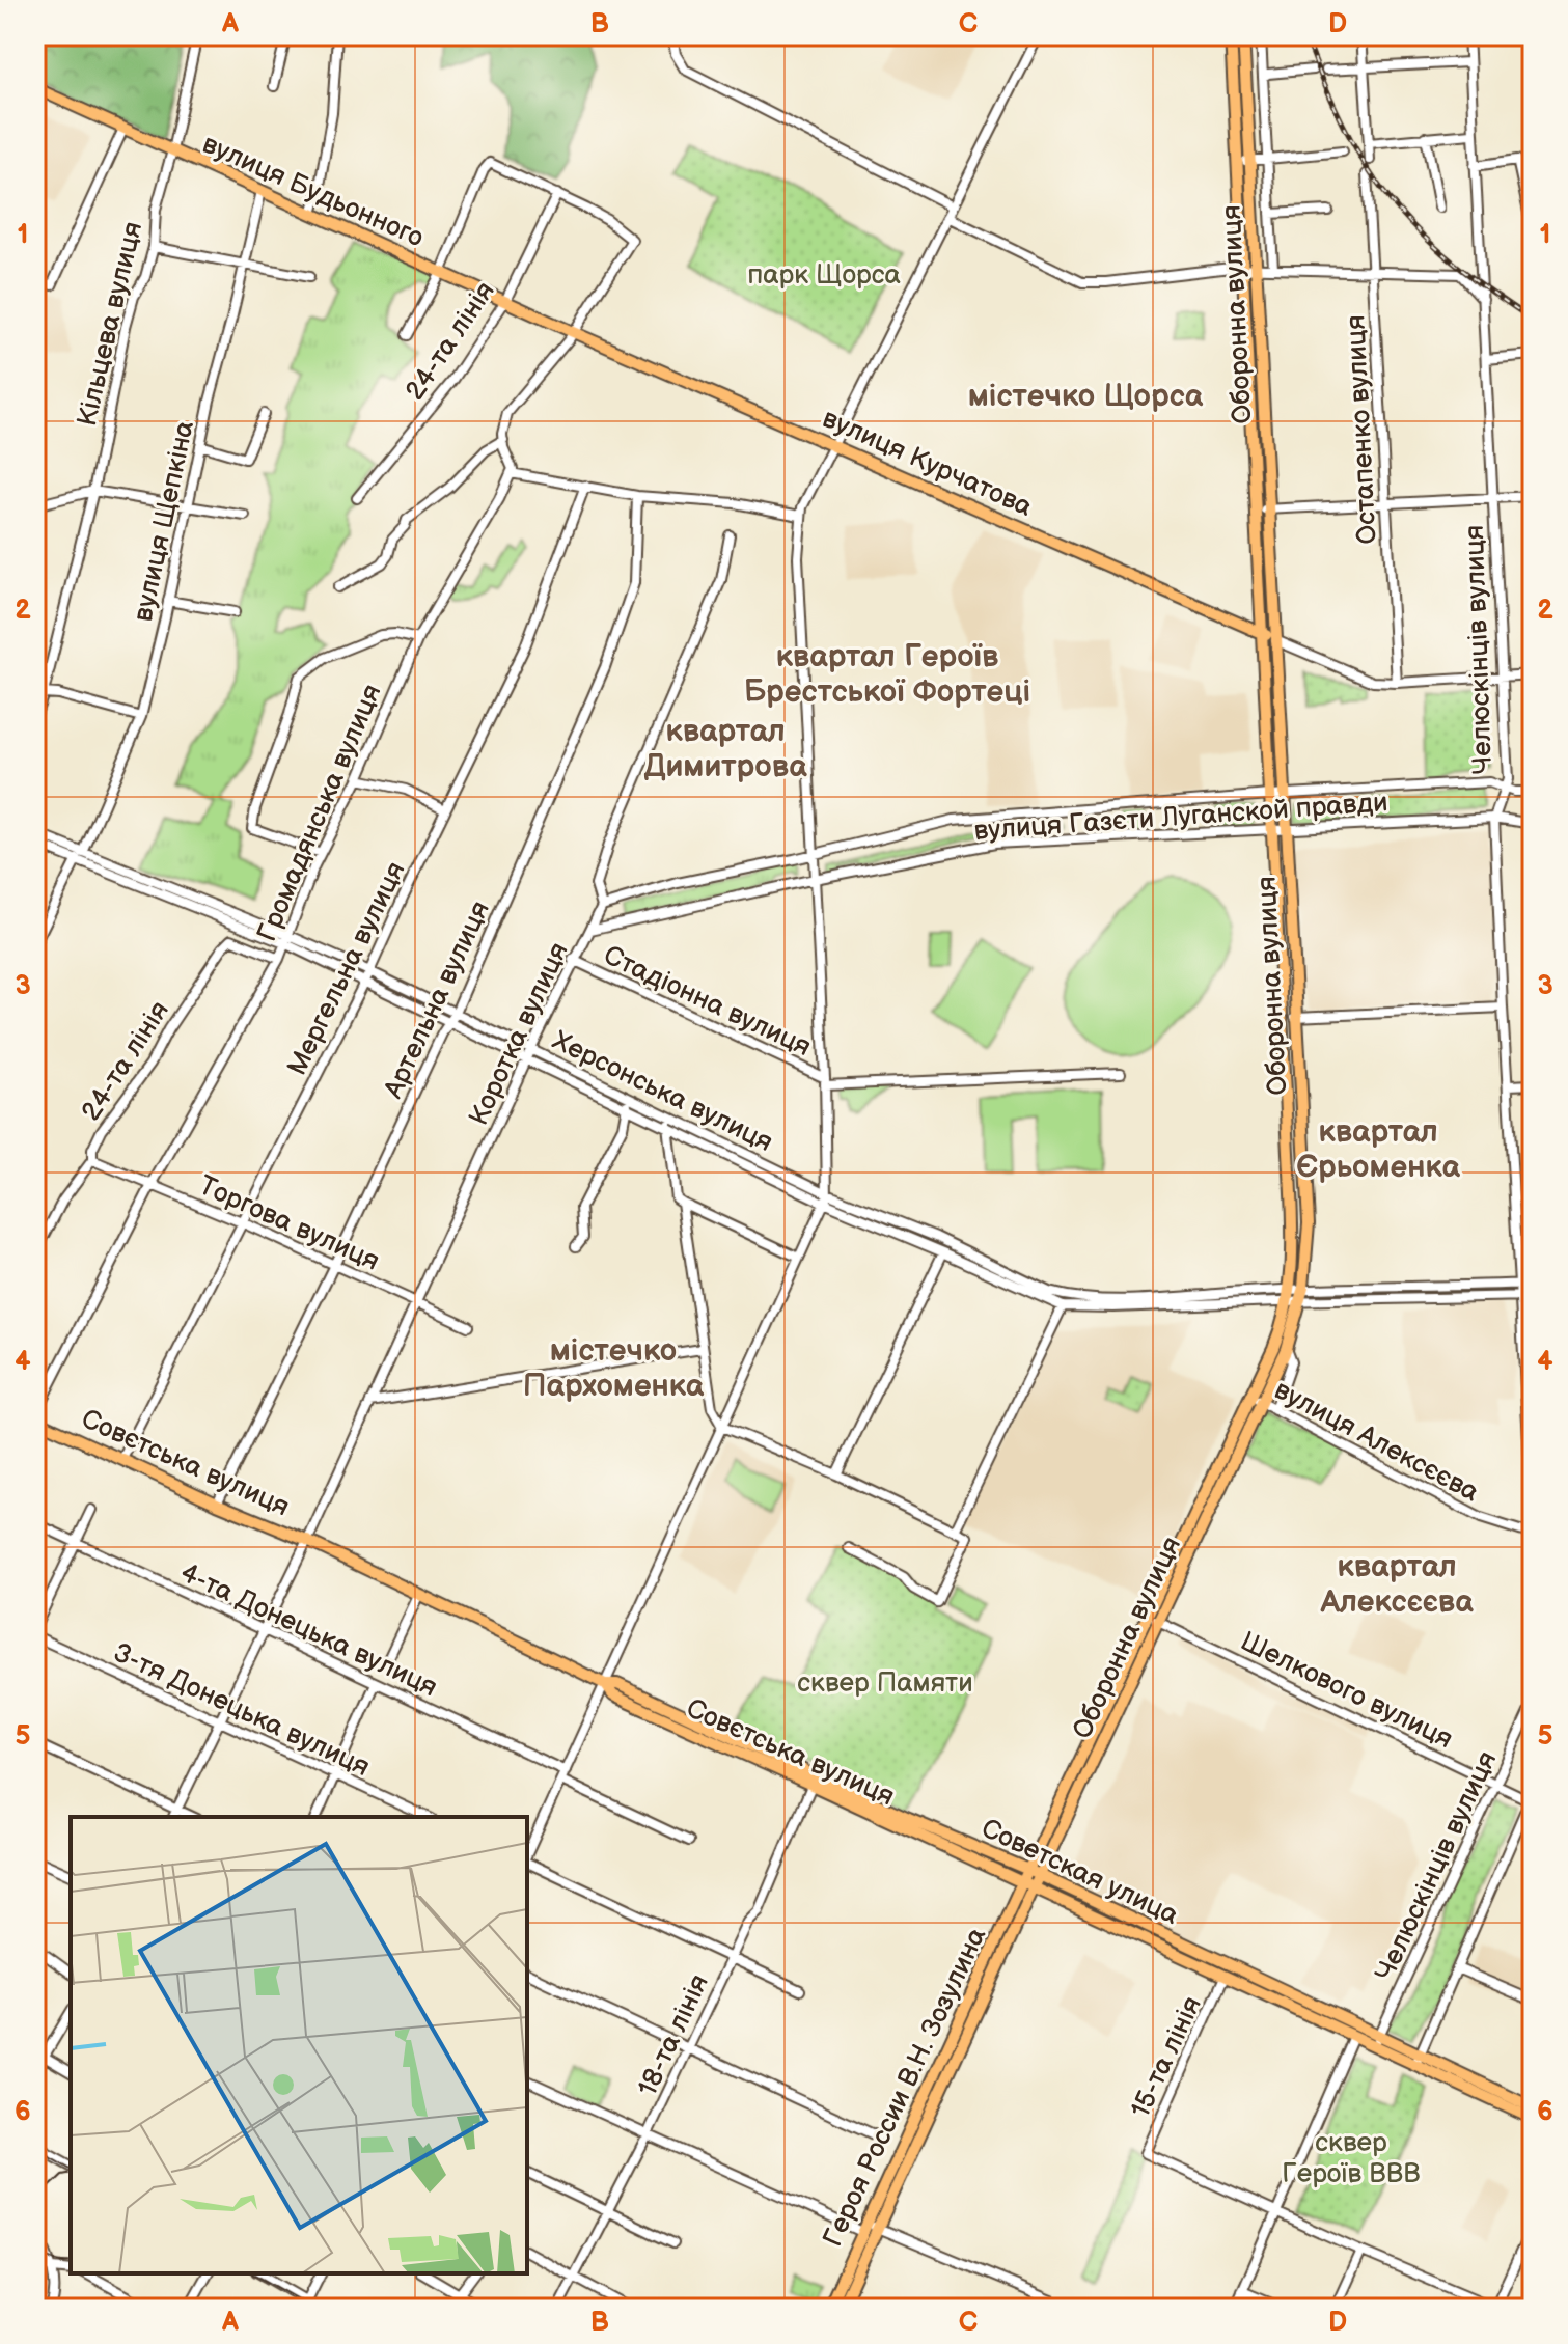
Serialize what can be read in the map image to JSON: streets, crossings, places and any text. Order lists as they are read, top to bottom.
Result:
{
  "streets": {
    "main road": [
      "вулиця Будьонного",
      "Оборонна вулиця",
      "вулиця Курчатова",
      "Совєтська вулиця",
      "Советская улица",
      "Героя России В.Н. Зозулина"
    ],
    "street": [
      "Кільцева вулиця",
      "24-та лінія",
      "Остапенко вулиця",
      "вулиця Щепкіна",
      "Челюскінців вулиця",
      "Громадянська вулиця",
      "вулиця Газєти Луганской правди",
      "Мергельна вулиця",
      "Артельна вулиця",
      "Стадіонна вулиця",
      "Коротка вулиця",
      "Херсонська вулиця",
      "Торгова вулиця",
      "вулиця Алексєєва",
      "4-та Донецька вулиця",
      "Шелкового вулиця",
      "3-тя Донецька вулиця",
      "18-та лінія",
      "15-та лінія"
    ]
  },
  "crossings": [
    ["вулиця Будьонного", "Кільцева вулиця"],
    ["вулиця Будьонного", "24-та лінія"],
    ["вулиця Будьонного", "вулиця Курчатова"],
    ["вулиця Будьонного", "вулиця Щепкіна"],
    ["Оборонна вулиця", "вулиця Курчатова"],
    ["Оборонна вулиця", "вулиця Газєти Луганской правди"],
    ["Оборонна вулиця", "Херсонська вулиця"],
    ["Оборонна вулиця", "вулиця Алексєєва"],
    ["Оборонна вулиця", "Совєтська вулиця"],
    ["Оборонна вулиця", "Шелкового вулиця"],
    ["Оборонна вулиця", "Советская улица"],
    ["Оборонна вулиця", "Героя России В.Н. Зозулина"],
    ["24-та лінія", "Громадянська вулиця"],
    ["24-та лінія", "Торгова вулиця"],
    ["вулиця Щепкіна", "Херсонська вулиця"],
    ["Челюскінців вулиця", "вулиця Газєти Луганской правди"],
    ["Челюскінців вулиця", "Совєтська вулиця"],
    ["Челюскінців вулиця", "Шелкового вулиця"],
    ["Челюскінців вулиця", "Советская улица"],
    ["Громадянська вулиця", "Херсонська вулиця"],
    ["Громадянська вулиця", "Торгова вулиця"],
    ["Громадянська вулиця", "Совєтська вулиця"],
    ["вулиця Газєти Луганской правди", "Коротка вулиця"],
    ["Мергельна вулиця", "Херсонська вулиця"],
    ["Мергельна вулиця", "Торгова вулиця"],
    ["Мергельна вулиця", "Совєтська вулиця"],
    ["Артельна вулиця", "Херсонська вулиця"],
    ["Артельна вулиця", "Торгова вулиця"],
    ["Артельна вулиця", "Совєтська вулиця"],
    ["Стадіонна вулиця", "Коротка вулиця"],
    ["Коротка вулиця", "Херсонська вулиця"],
    ["Коротка вулиця", "Торгова вулиця"],
    ["Коротка вулиця", "Совєтська вулиця"],
    ["Коротка вулиця", "4-та Донецька вулиця"],
    ["Коротка вулиця", "3-тя Донецька вулиця"],
    ["Совєтська вулиця", "Советская улица"],
    ["Совєтська вулиця", "18-та лінія"],
    ["Совєтська вулиця", "15-та лінія"],
    ["Совєтська вулиця", "Героя России В.Н. Зозулина"],
    ["Советская улица", "18-та лінія"]
  ],
  "districts": [
    "містечко Щорса",
    "квартал Героїв Брестської Фортеці",
    "квартал Димитрова",
    "квартал Єрьоменка",
    "містечко Пархоменка",
    "квартал Алексєєва"
  ],
  "parks": ["парк Щорса", "сквер Памяти", "сквер Героїв ВВВ"],
  "grid": {
    "columns": [
      "A",
      "B",
      "C",
      "D"
    ],
    "rows": [
      "1",
      "2",
      "3",
      "4",
      "5",
      "6"
    ]
  }
}
